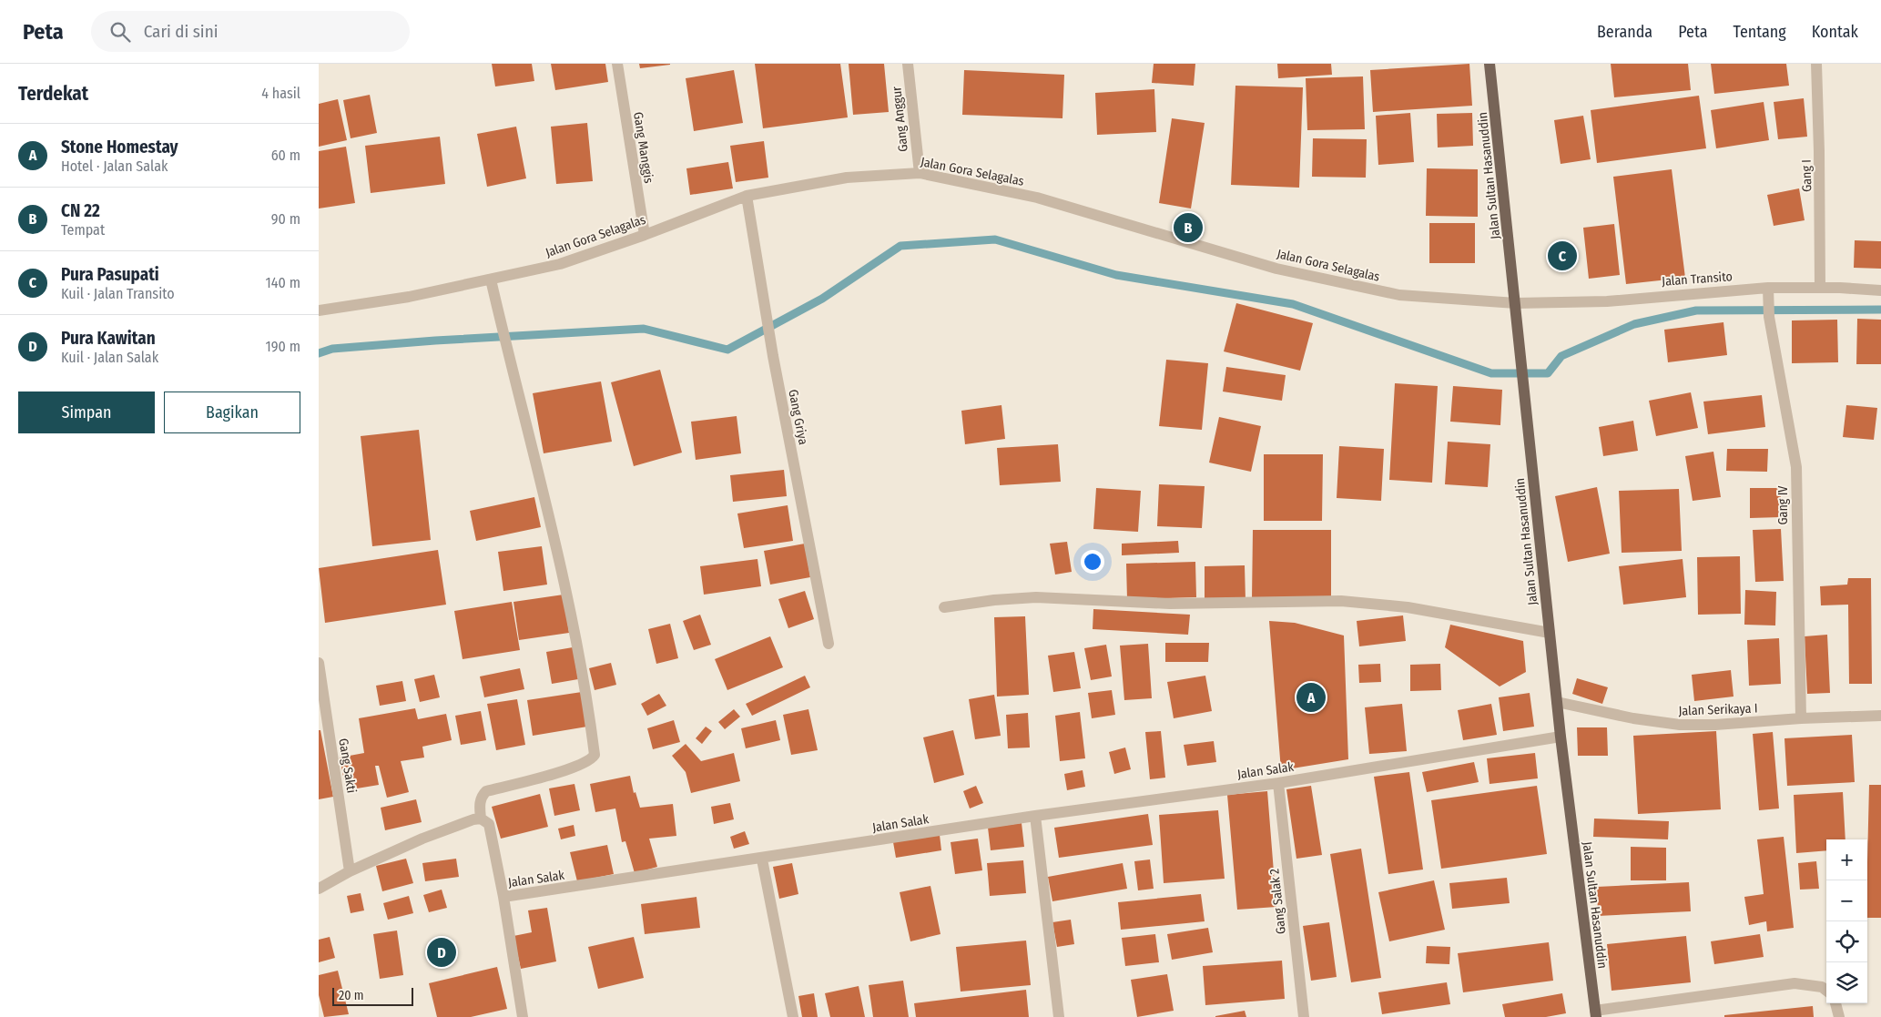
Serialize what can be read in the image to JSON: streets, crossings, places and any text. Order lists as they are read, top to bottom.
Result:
{
  "streets": {
    "main road": ["Jalan Sultan Hasanuddin"],
    "street": [
      "Gang Anggur",
      "Gang Manggis",
      "Jalan Gora Selagalas",
      "Gang I",
      "Jalan Transito",
      "Gang Griya",
      "Gang IV",
      "Jalan Serikaya I",
      "Gang Sakti",
      "Jalan Salak",
      "Gang Salak 2"
    ]
  },
  "crossings": [
    ["Gang Anggur", "Jalan Gora Selagalas"],
    ["Gang Manggis", "Jalan Gora Selagalas"],
    ["Jalan Gora Selagalas", "Jalan Sultan Hasanuddin"],
    ["Jalan Gora Selagalas", "Jalan Transito"],
    ["Jalan Gora Selagalas", "Gang Griya"],
    ["Jalan Sultan Hasanuddin", "Jalan Transito"],
    ["Jalan Sultan Hasanuddin", "Jalan Serikaya I"],
    ["Jalan Sultan Hasanuddin", "Jalan Salak"],
    ["Gang I", "Jalan Transito"],
    ["Jalan Transito", "Gang IV"],
    ["Gang IV", "Jalan Serikaya I"],
    ["Jalan Salak", "Gang Salak 2"]
  ],
  "scale_bar": "20 m",
  "page": {
    "header": "Peta",
    "search": "Cari di sini",
    "nav": [
      "Beranda",
      "Peta",
      "Tentang",
      "Kontak"
    ],
    "heading": ["Terdekat", "4 hasil"],
    "list": [
      {
        "mark": "A",
        "name": "Stone Homestay",
        "note": "Hotel · Jalan Salak",
        "value": "60 m"
      },
      {
        "mark": "B",
        "name": "CN 22",
        "note": "Tempat",
        "value": "90 m"
      },
      {
        "mark": "C",
        "name": "Pura Pasupati",
        "note": "Kuil · Jalan Transito",
        "value": "140 m"
      },
      {
        "mark": "D",
        "name": "Pura Kawitan",
        "note": "Kuil · Jalan Salak",
        "value": "190 m"
      }
    ],
    "pins": [
      "B",
      "C",
      "A",
      "D"
    ],
    "buttons": ["Simpan", "Bagikan"],
    "map_buttons": ["+", "−"],
    "scale": "20 m"
  }
}
